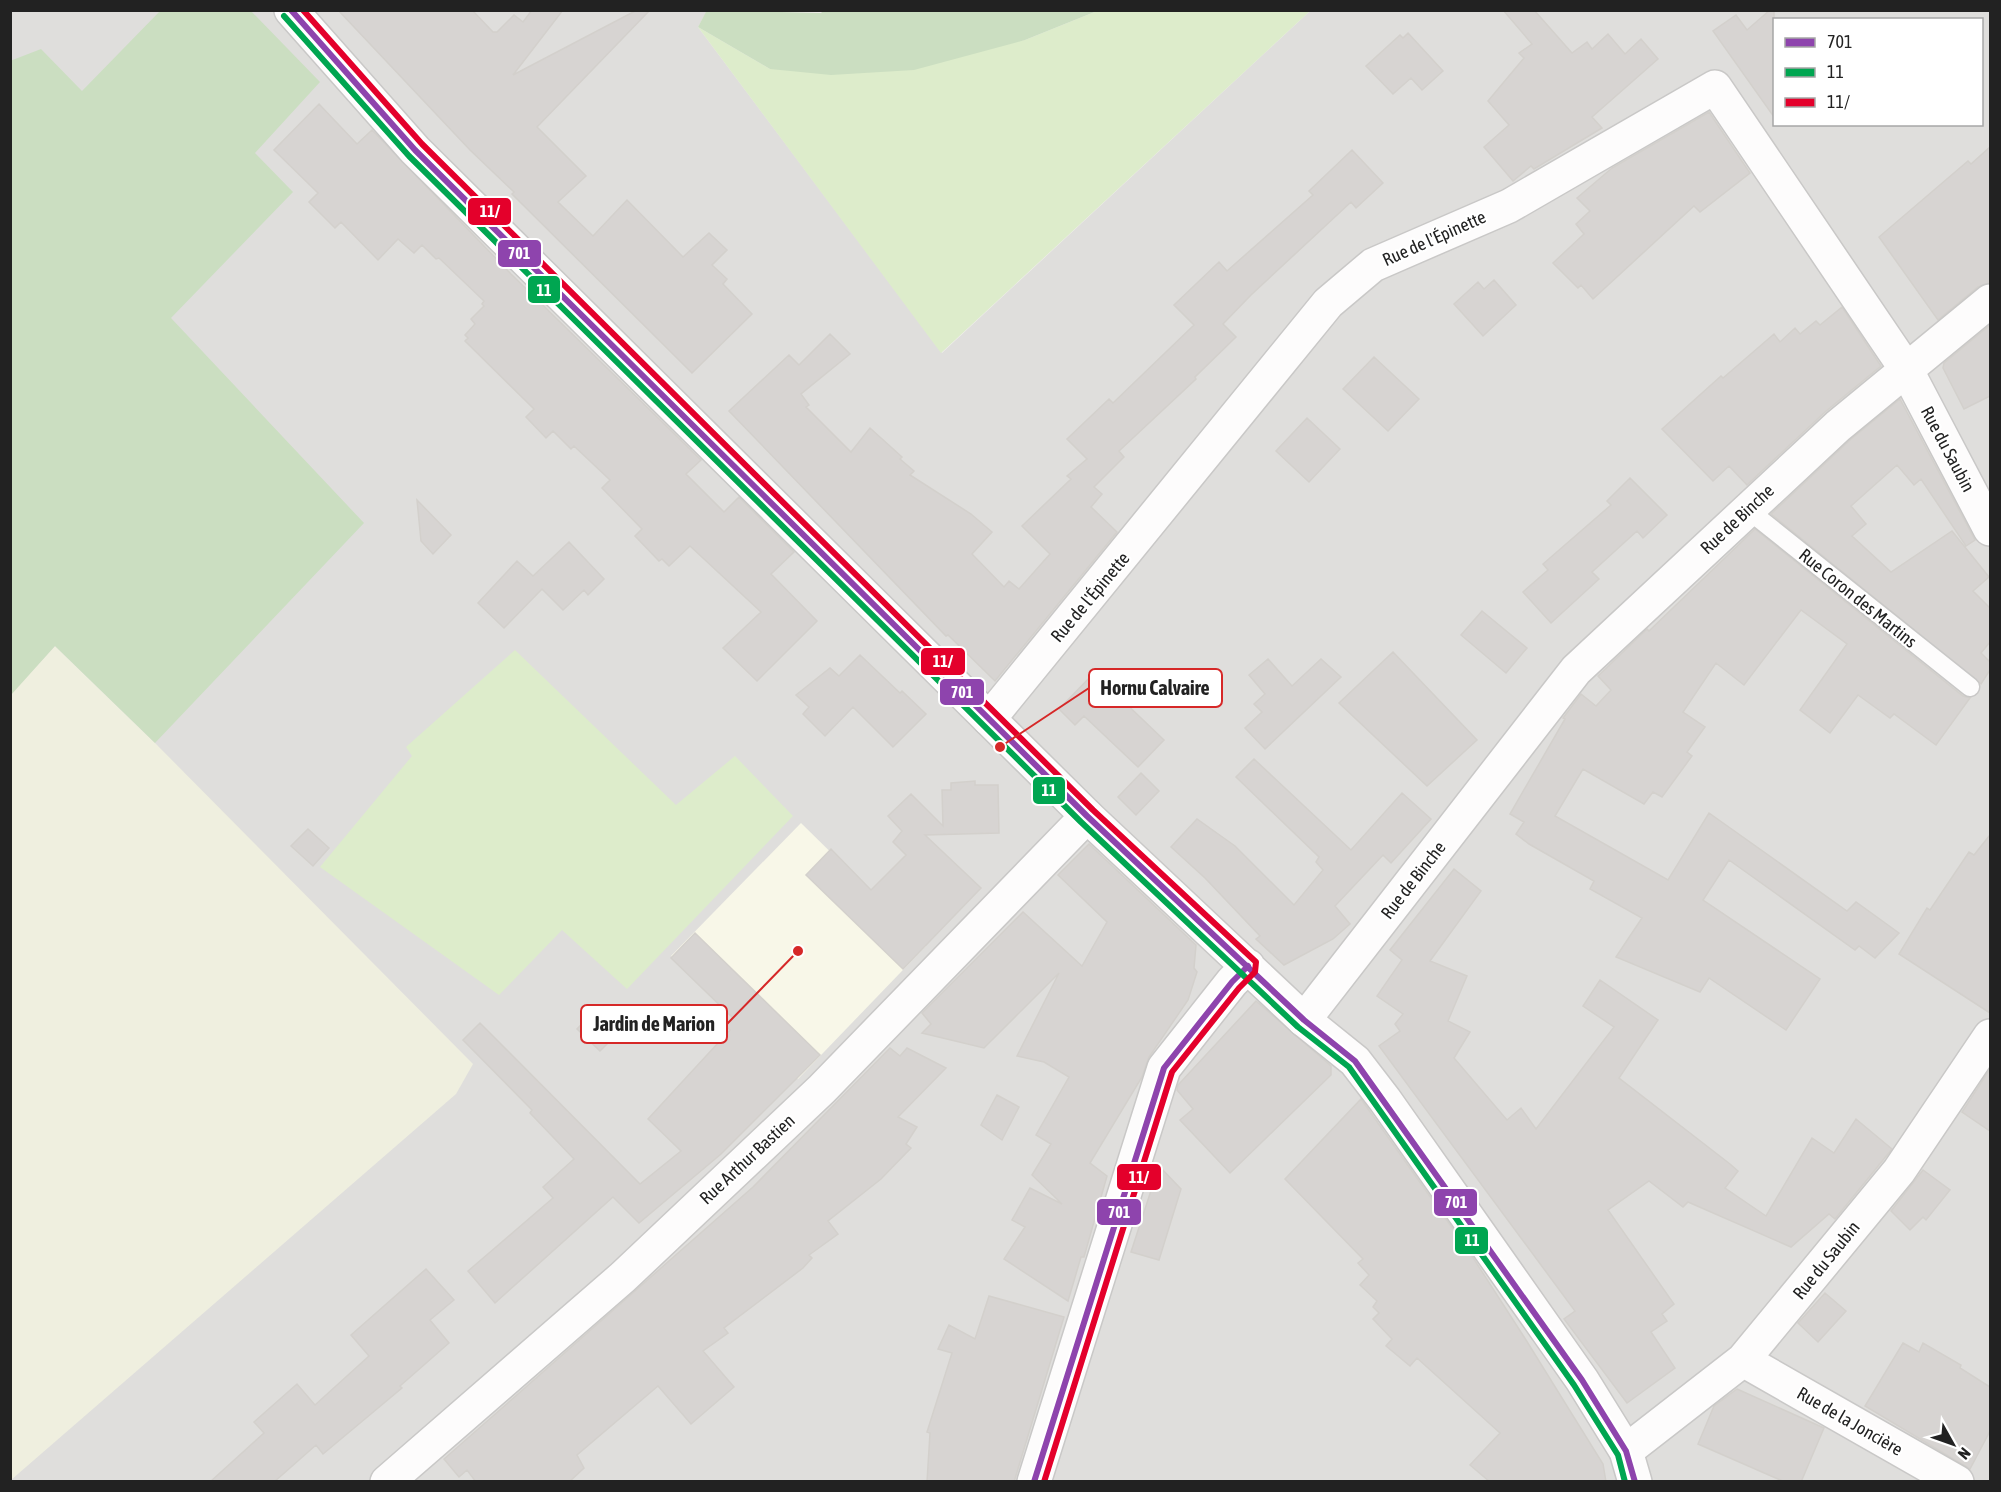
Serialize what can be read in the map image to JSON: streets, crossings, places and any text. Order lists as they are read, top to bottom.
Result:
{
  "streets": {
    "street": [
      "Rue de l'Épinette",
      "Rue du Saubin",
      "Rue de Binche",
      "Rue Arthur Bastien",
      "Rue de la Joncière"
    ],
    "lane": ["Rue Coron des Martins"]
  },
  "crossings": [
    ["Rue de l'Épinette", "Rue du Saubin"],
    ["Rue de l'Épinette", "Rue de Binche"],
    ["Rue du Saubin", "Rue de Binche"],
    ["Rue du Saubin", "Rue de la Joncière"],
    ["Rue de Binche", "Rue Coron des Martins"]
  ],
  "places": ["Hornu Calvaire", "Jardin de Marion"],
  "lines": ["transit line 701", "transit line 11/", "transit line 11"],
  "legend": ["701", "11", "11/"],
  "north": "bottom right"
}
